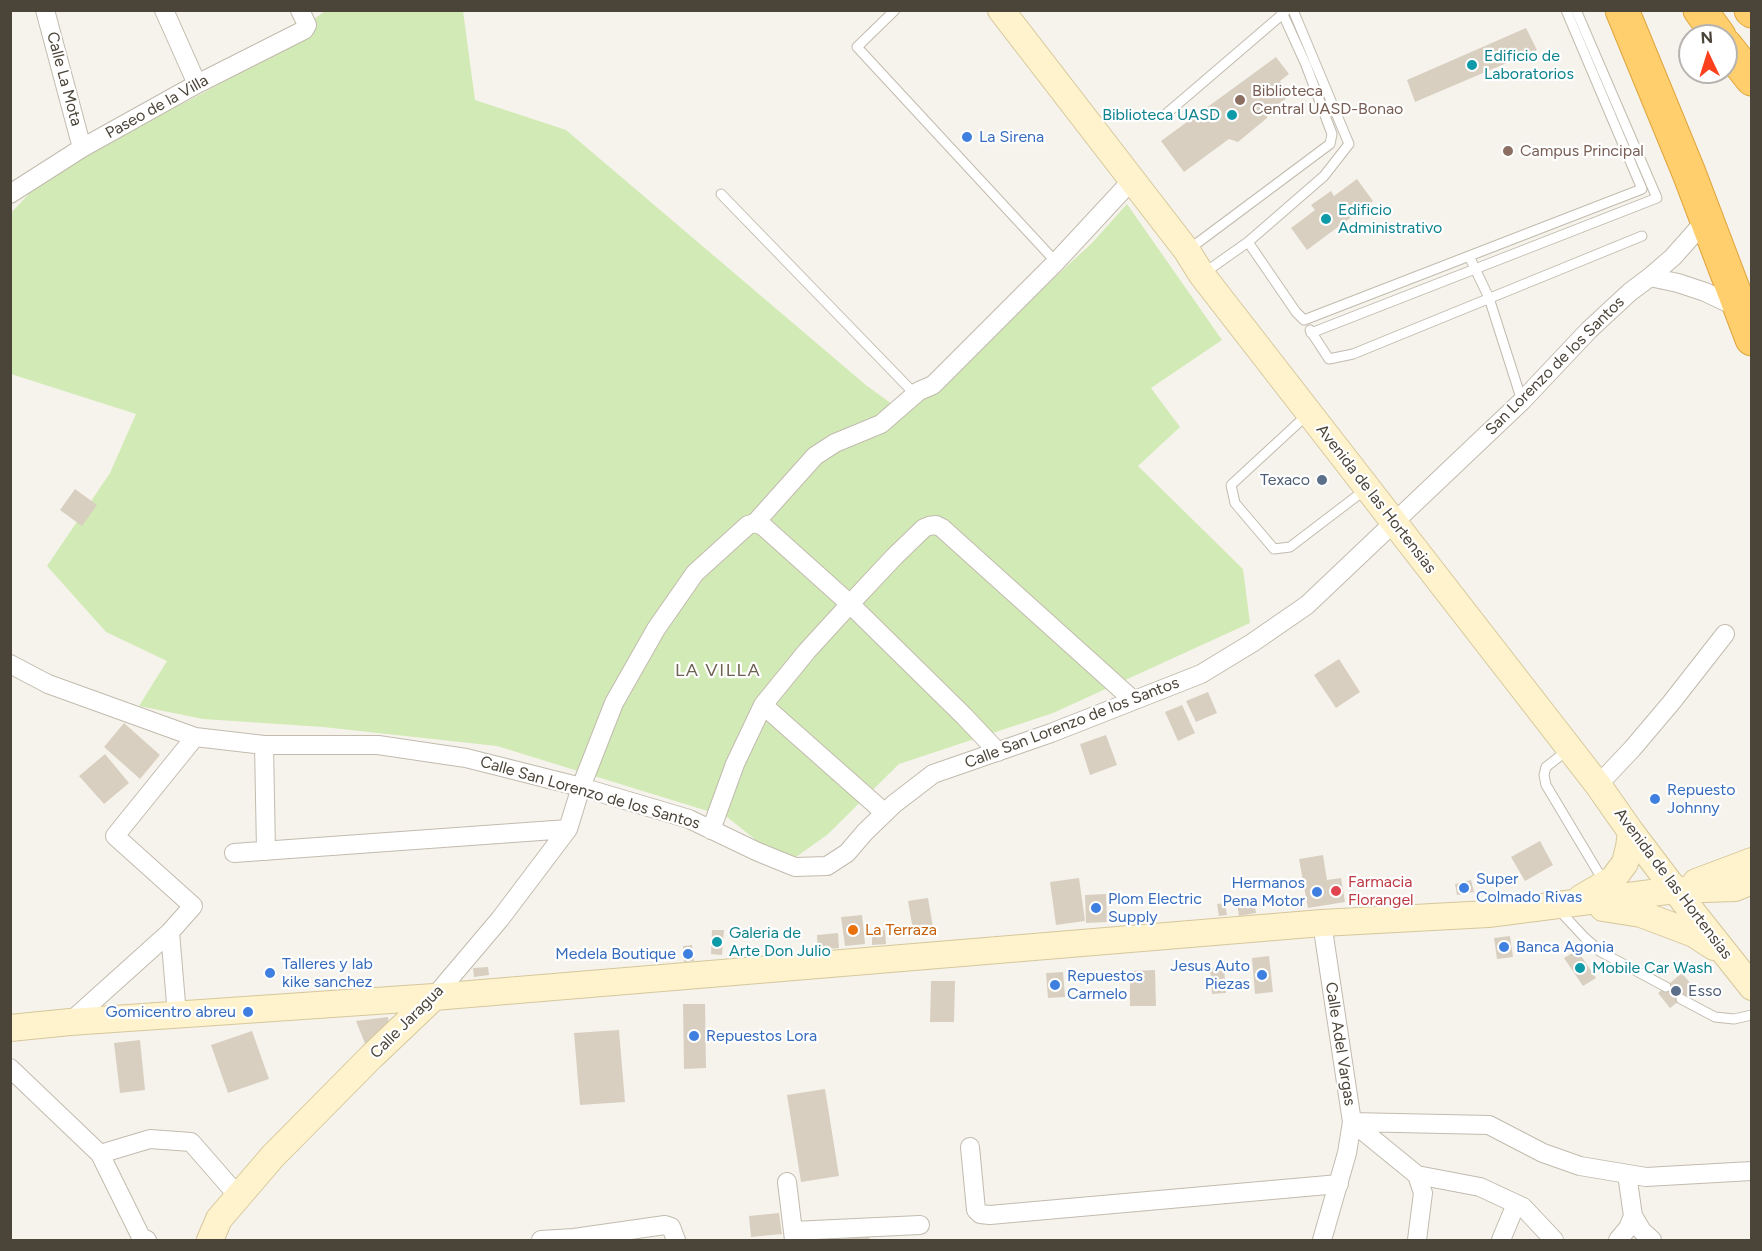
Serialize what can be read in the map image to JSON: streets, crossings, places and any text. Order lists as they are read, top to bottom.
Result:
{
  "streets": {
    "main road": ["Avenida de las Hortensias", "Calle Jaragua"],
    "street": [
      "Calle La Mota",
      "Paseo de la Villa",
      "San Lorenzo de los Santos",
      "Calle San Lorenzo de los Santos",
      "Calle Adel Vargas"
    ]
  },
  "crossings": [
    ["Calle La Mota", "Paseo de la Villa"],
    ["San Lorenzo de los Santos", "Avenida de las Hortensias"],
    ["San Lorenzo de los Santos", "Calle San Lorenzo de los Santos"],
    ["Avenida de las Hortensias", "Calle San Lorenzo de los Santos"],
    ["Avenida de las Hortensias", "Calle Jaragua"],
    ["Calle San Lorenzo de los Santos", "Calle Jaragua"]
  ],
  "districts": ["LA VILLA"],
  "places": [
    "Edificio de Laboratorios",
    "Biblioteca Central UASD-Bonao",
    "Biblioteca UASD",
    "La Sirena",
    "Campus Principal",
    "Edificio Administrativo",
    "Texaco",
    "Repuesto Johnny",
    "Super Colmado Rivas",
    "Farmacia Florangel",
    "Hermanos Pena Motor",
    "Plom Electric Supply",
    "La Terraza",
    "Galeria de Arte Don Julio",
    "Banca Agonia",
    "Medela Boutique",
    "Mobile Car Wash",
    "Talleres y lab kike sanchez",
    "Jesus Auto Piezas",
    "Repuestos Carmelo",
    "Esso",
    "Gomicentro abreu",
    "Repuestos Lora"
  ],
  "north": "top"
}
